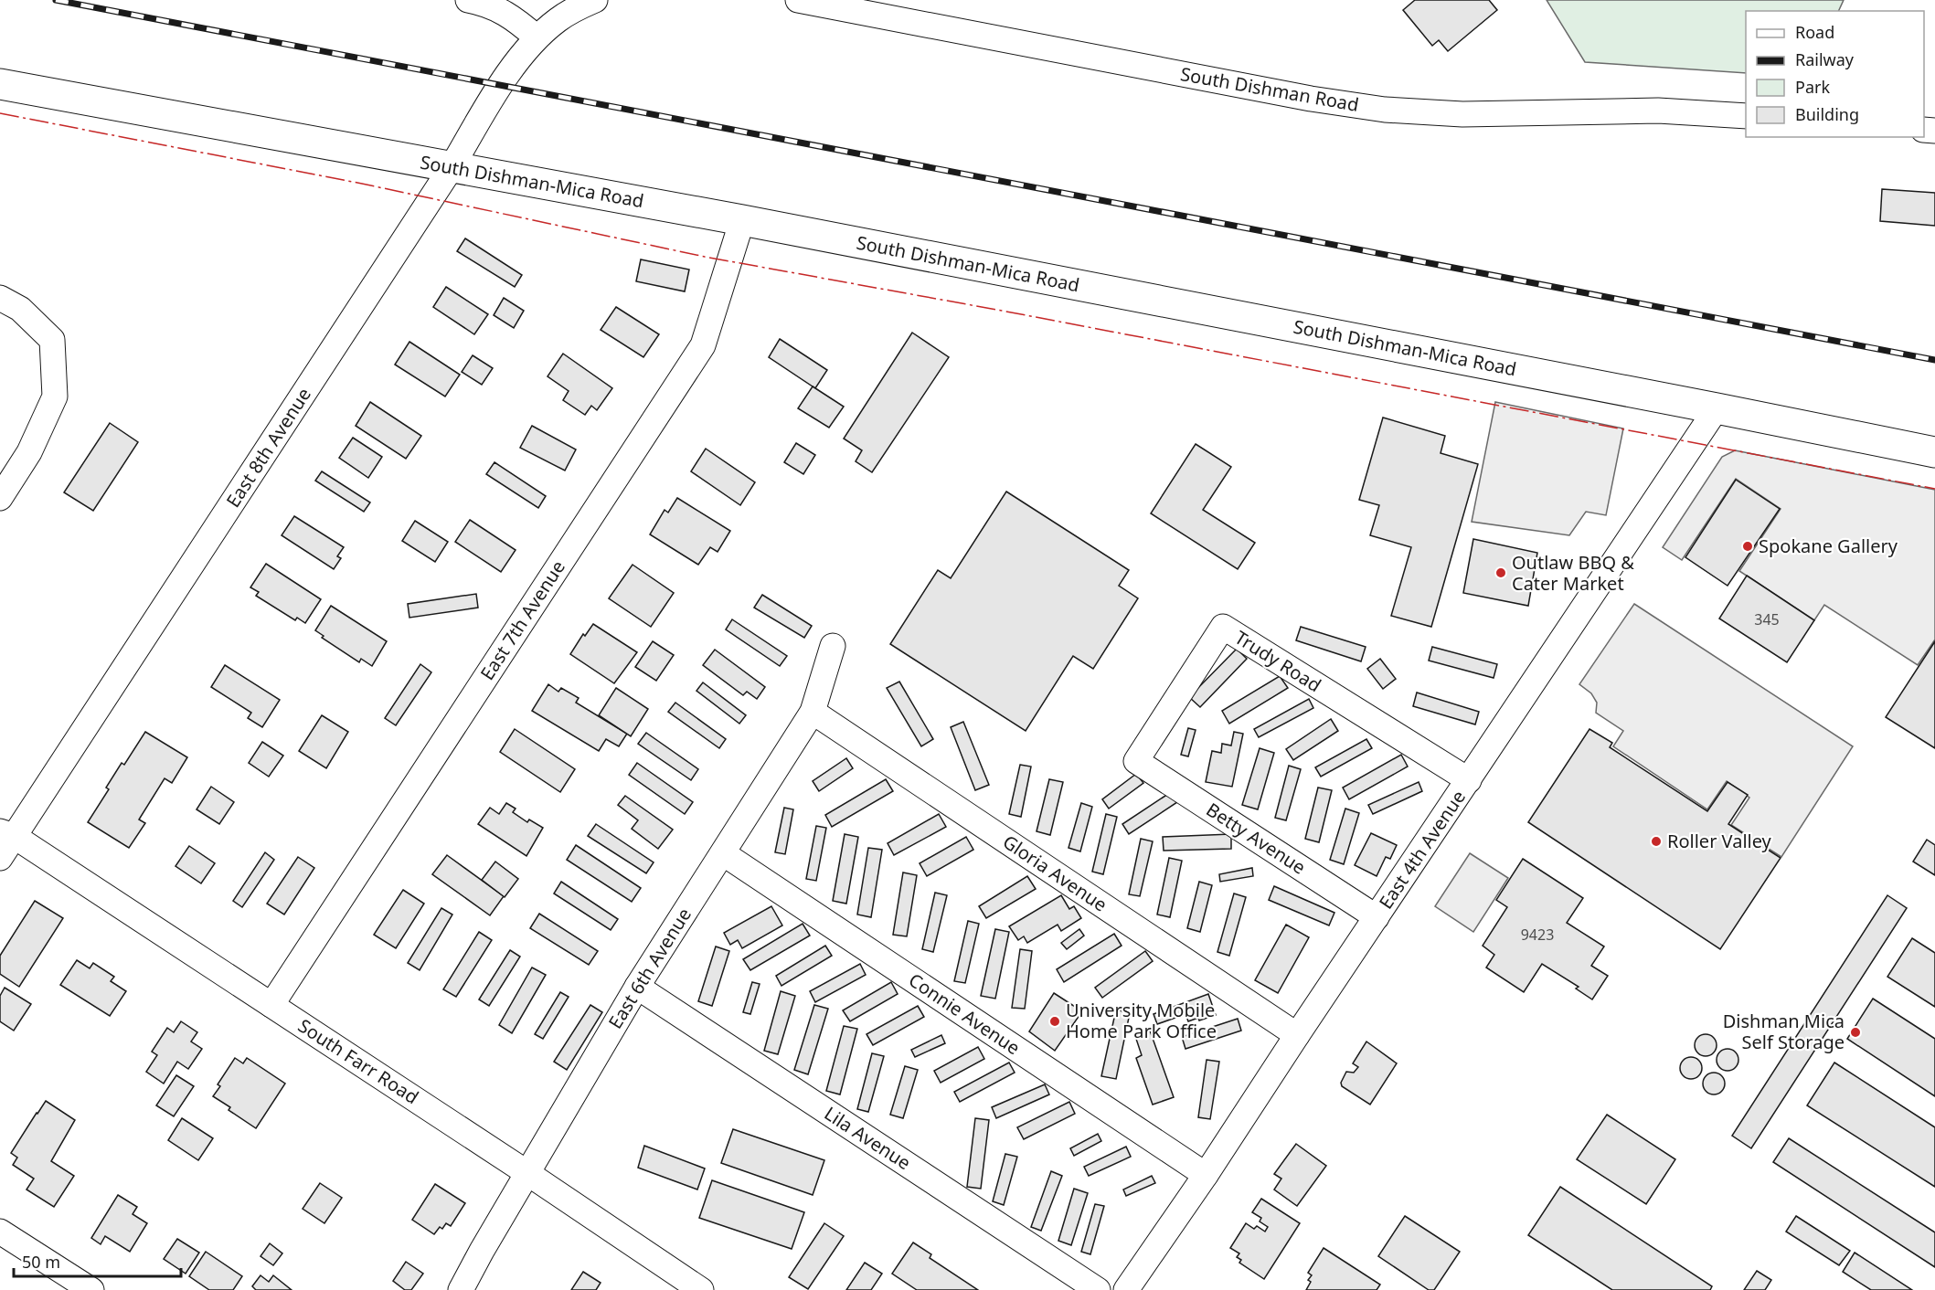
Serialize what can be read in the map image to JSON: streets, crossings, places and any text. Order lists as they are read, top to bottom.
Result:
{
  "streets": {
    "main road": ["South Dishman-Mica Road"],
    "street": [
      "South Dishman Road",
      "East 8th Avenue",
      "East 7th Avenue",
      "Trudy Road",
      "Betty Avenue",
      "East 4th Avenue",
      "Gloria Avenue",
      "East 6th Avenue",
      "Connie Avenue",
      "South Farr Road",
      "Lila Avenue"
    ]
  },
  "crossings": [
    ["South Dishman-Mica Road", "East 8th Avenue"],
    ["South Dishman-Mica Road", "East 7th Avenue"],
    ["South Dishman-Mica Road", "East 4th Avenue"],
    ["East 8th Avenue", "South Farr Road"],
    ["East 7th Avenue", "South Farr Road"],
    ["Trudy Road", "Betty Avenue"],
    ["Trudy Road", "East 4th Avenue"],
    ["Betty Avenue", "East 4th Avenue"],
    ["East 4th Avenue", "Gloria Avenue"],
    ["East 4th Avenue", "Connie Avenue"],
    ["Gloria Avenue", "East 6th Avenue"],
    ["East 6th Avenue", "Connie Avenue"],
    ["East 6th Avenue", "South Farr Road"],
    ["East 6th Avenue", "Lila Avenue"]
  ],
  "places": [
    "Spokane Gallery",
    "Outlaw BBQ & Cater Market",
    "Roller Valley",
    "University Mobile Home Park Office",
    "Dishman Mica Self Storage"
  ],
  "house_numbers": ["345", "9423"],
  "legend": [
    "Road",
    "Railway",
    "Park",
    "Building"
  ],
  "scale_bar": "50 m"
}
